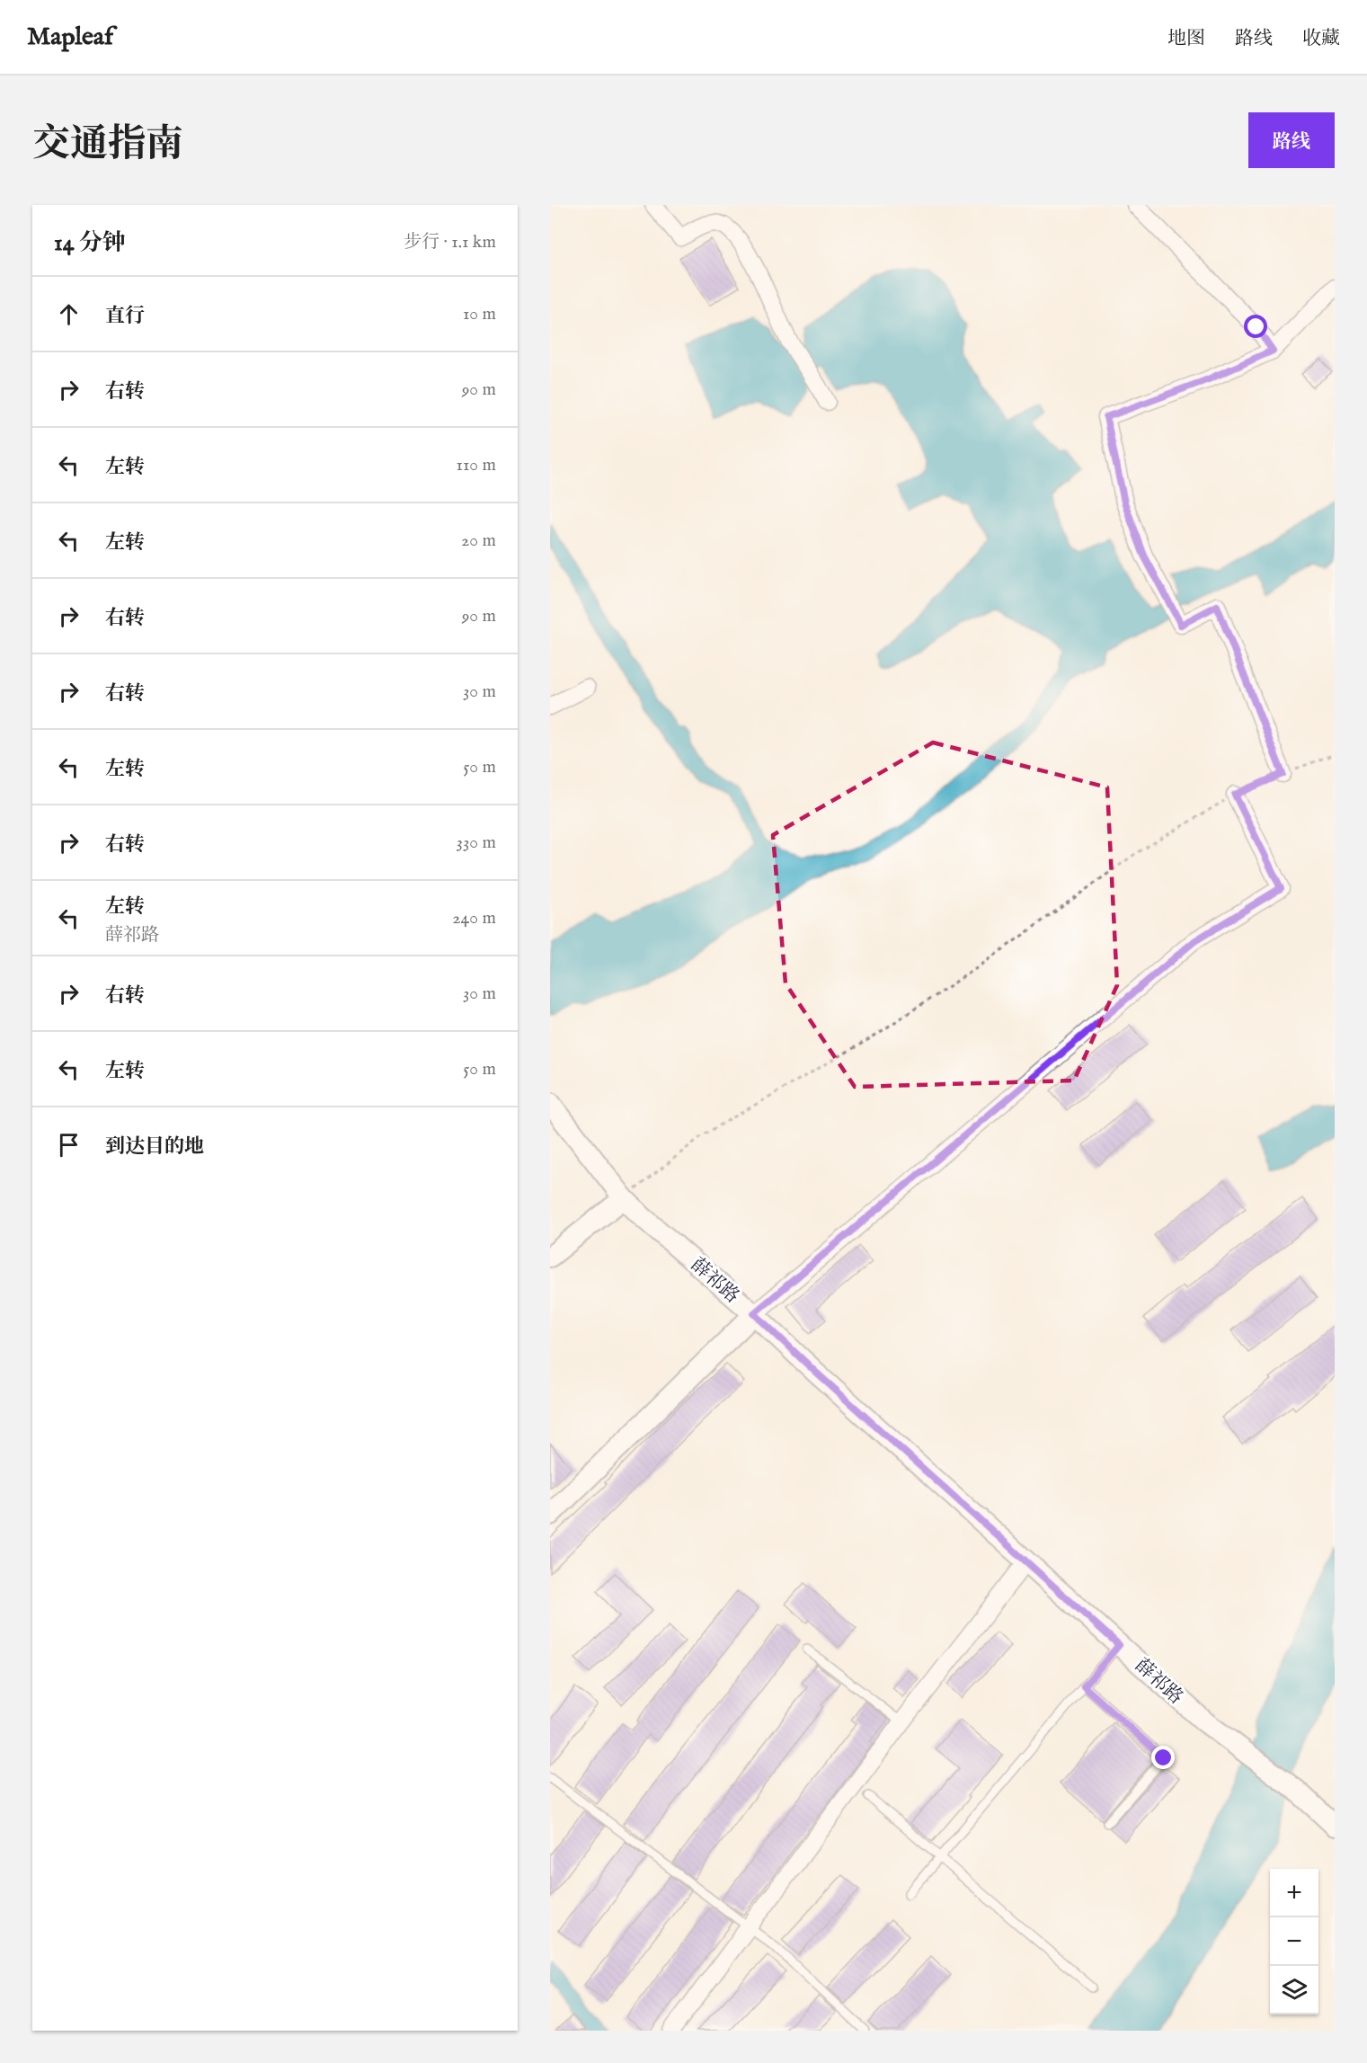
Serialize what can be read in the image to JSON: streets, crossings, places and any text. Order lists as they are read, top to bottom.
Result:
{
  "streets": {
    "street": ["薛祁路"]
  },
  "page": {
    "header": "Mapleaf",
    "nav": ["地图", "路线", "收藏"],
    "title": "交通指南",
    "buttons": "路线",
    "heading": ["14 分钟", "步行 · 1.1 km"],
    "list": [
      ["直行", "10 m"],
      ["右转", "90 m"],
      ["左转", "110 m"],
      ["左转", "20 m"],
      ["右转", "90 m"],
      ["右转", "30 m"],
      ["左转", "50 m"],
      ["右转", "330 m"],
      ["左转", "薛祁路", "240 m"],
      ["右转", "30 m"],
      ["左转", "50 m"],
      "到达目的地"
    ],
    "map_buttons": ["+", "−"]
  }
}
